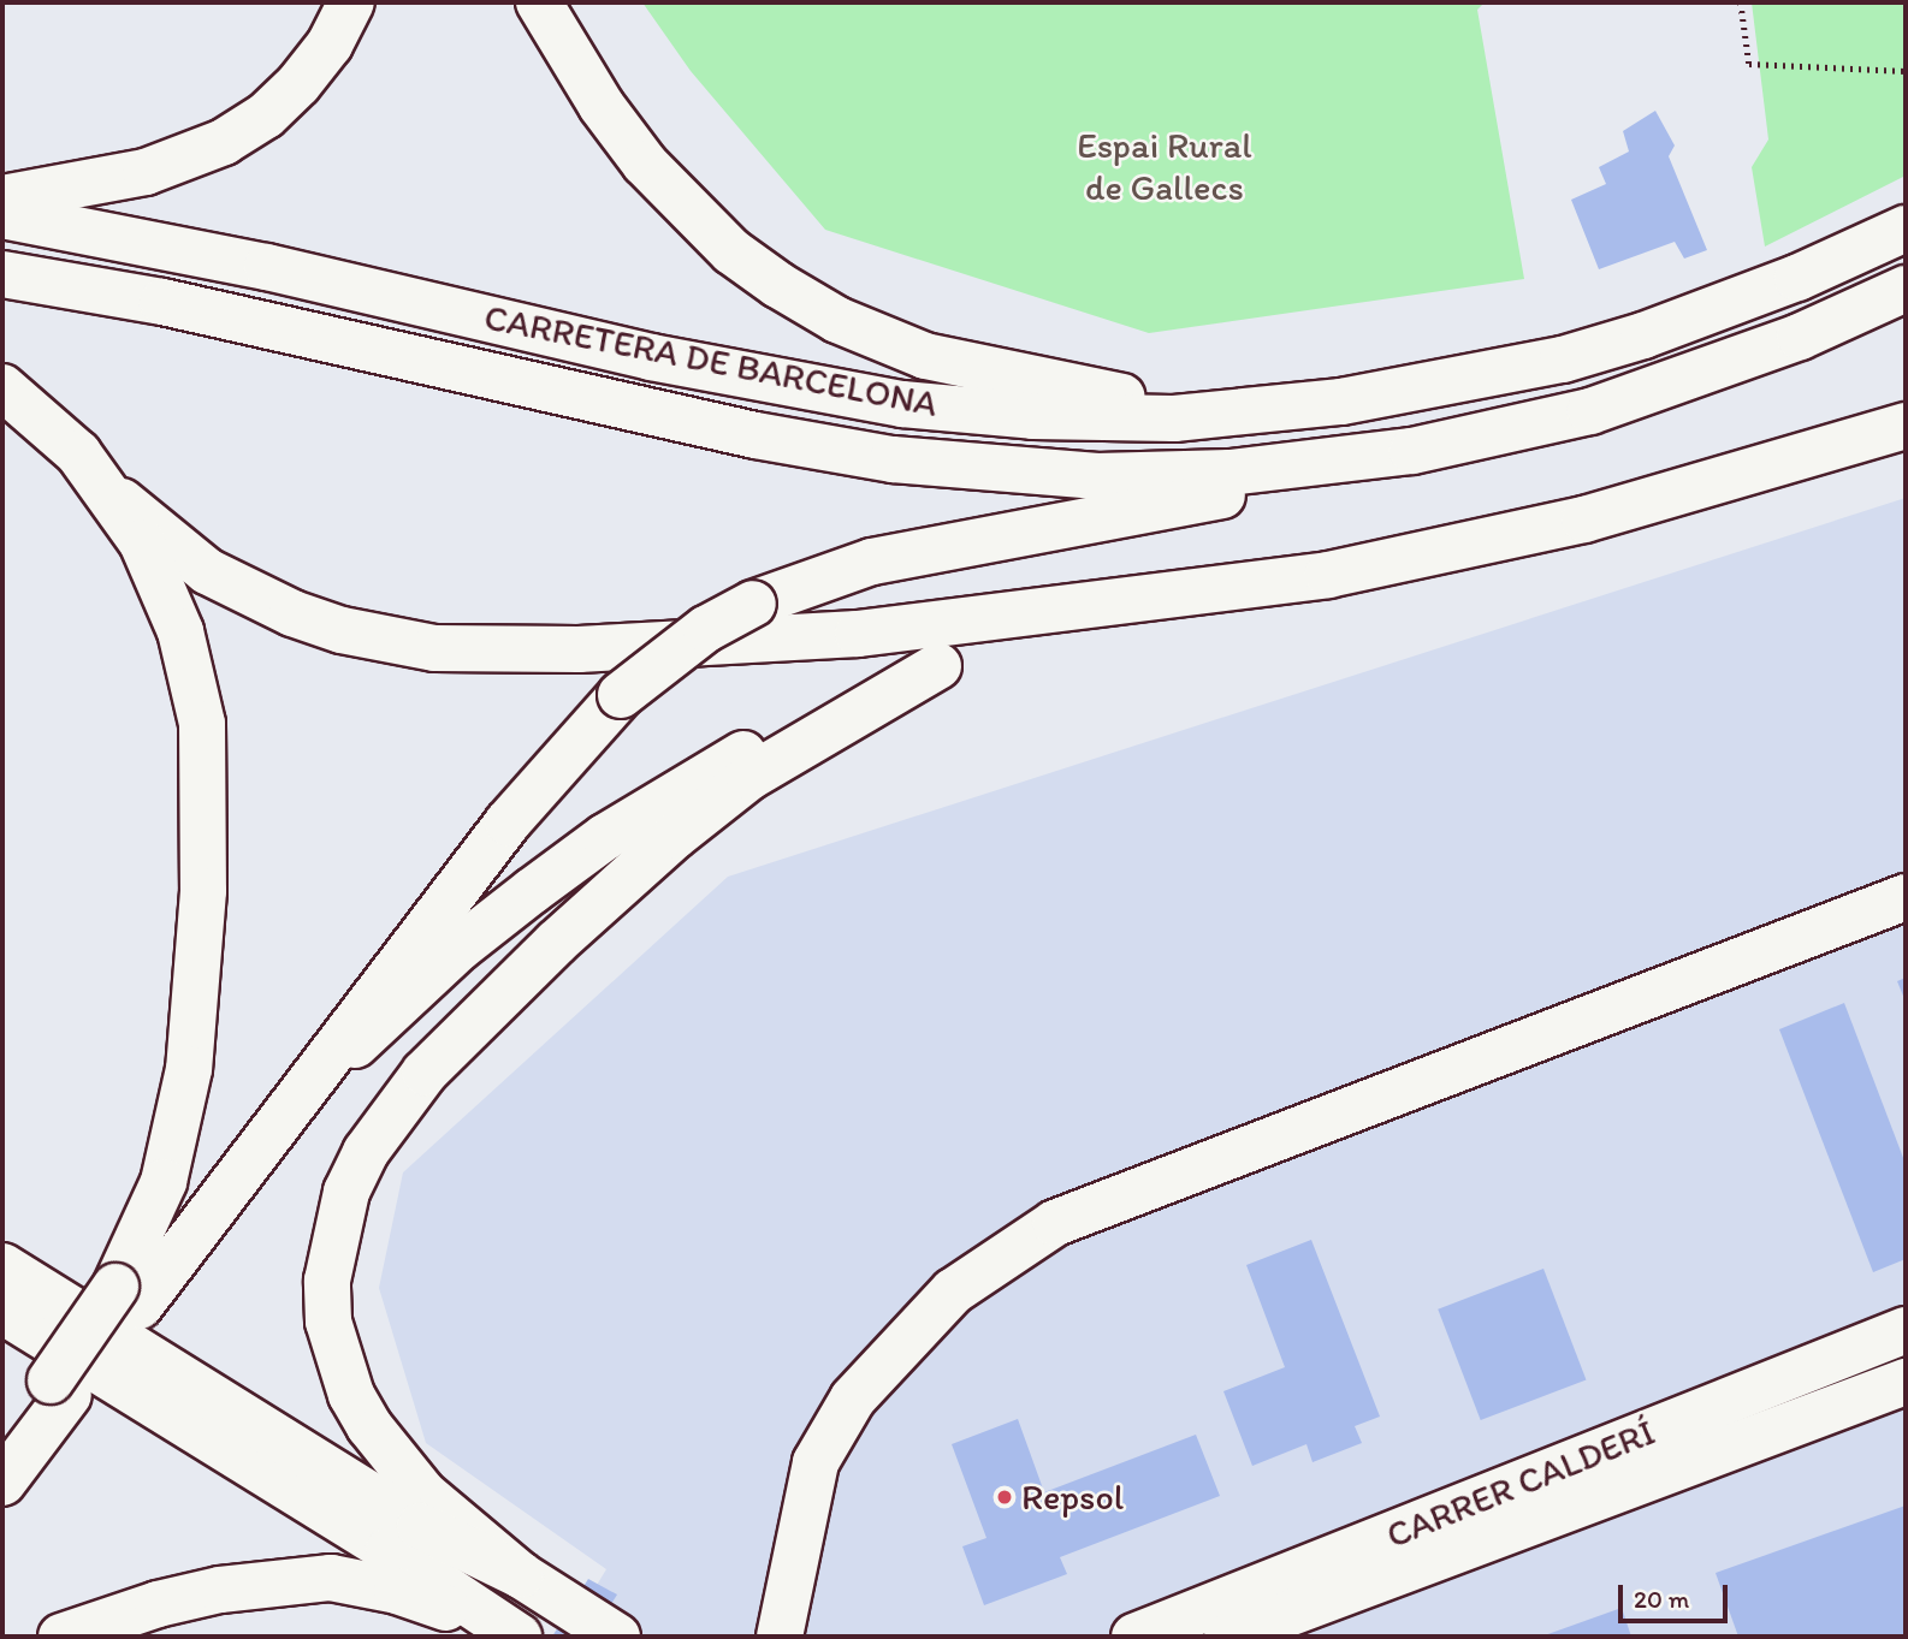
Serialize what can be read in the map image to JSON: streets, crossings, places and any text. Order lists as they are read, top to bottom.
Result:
{
  "streets": {
    "main road": ["CARRETERA DE BARCELONA", "CARRER CALDERÍ"]
  },
  "parks": ["Espai Rural de Gallecs"],
  "places": ["Repsol"],
  "scale_bar": "20 m"
}
